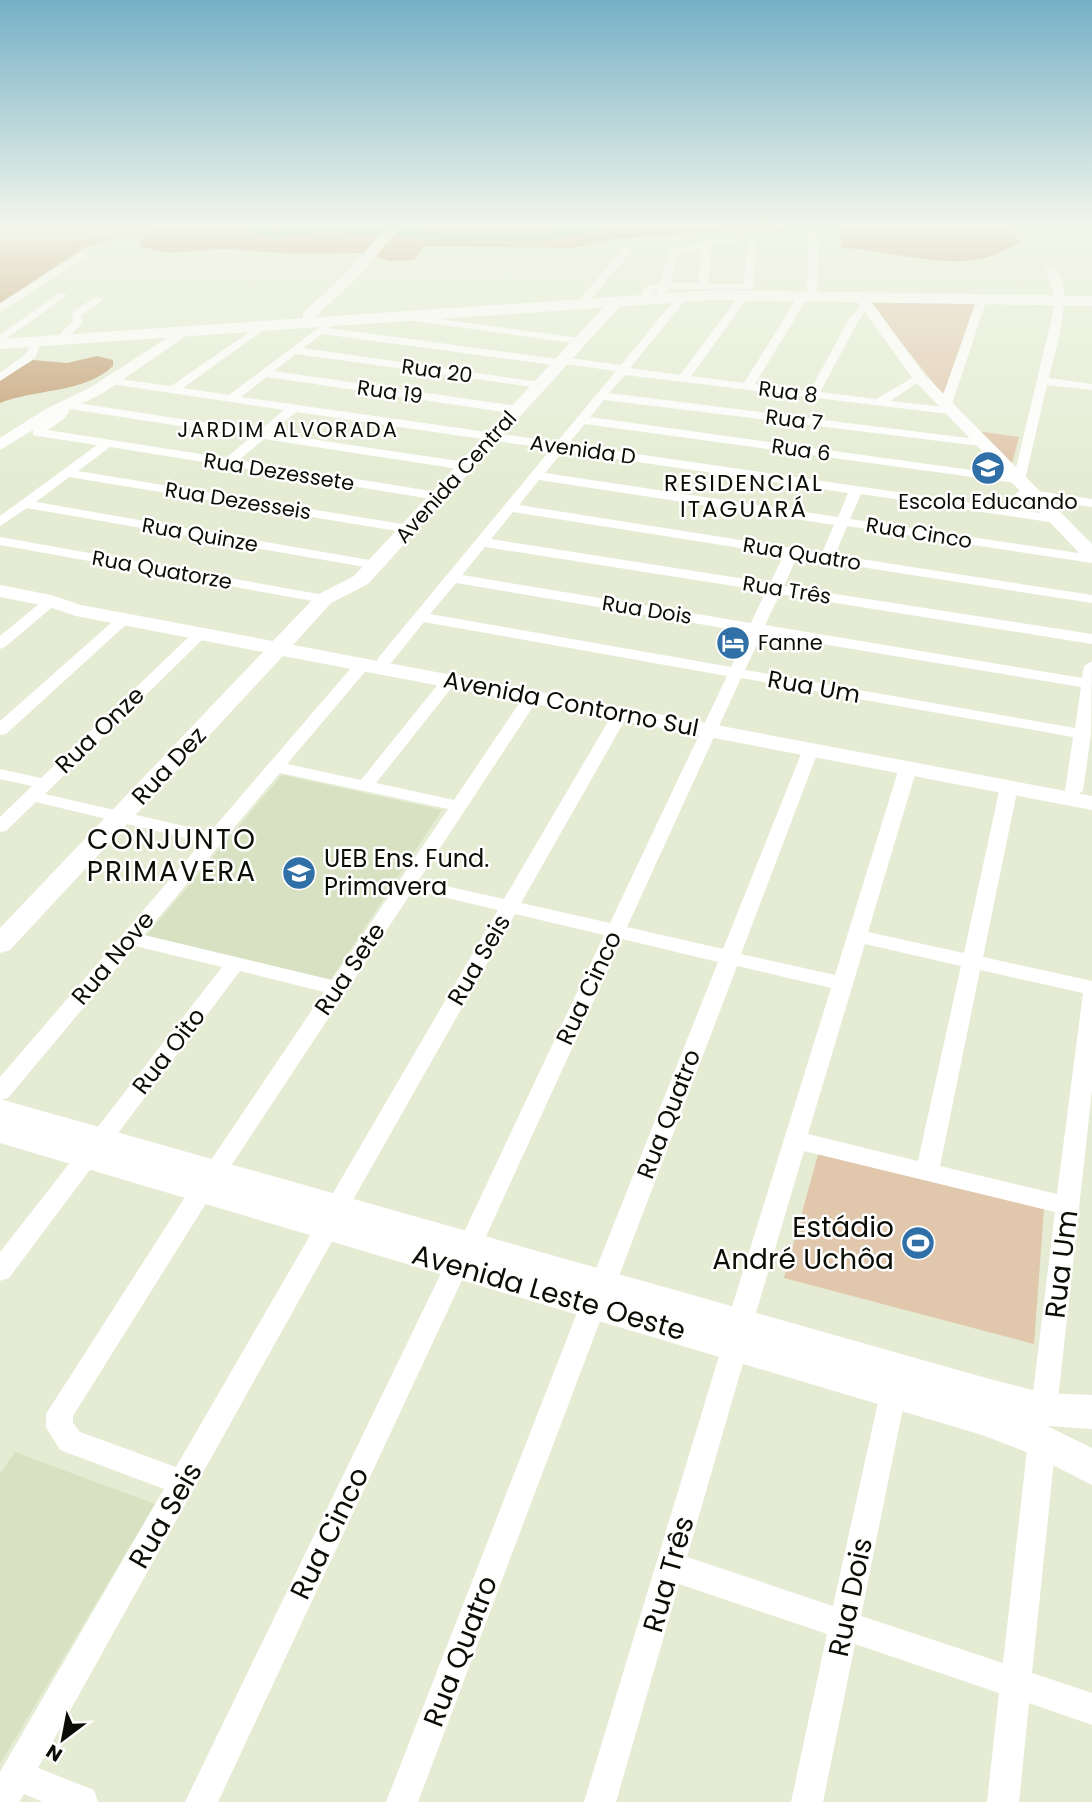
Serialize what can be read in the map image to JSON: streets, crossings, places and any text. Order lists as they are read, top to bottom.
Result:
{
  "streets": {
    "street": [
      "Rua 20",
      "Rua 19",
      "Rua 8",
      "Rua 7",
      "Avenida D",
      "Rua 6",
      "Rua Dezessete",
      "Avenida Central",
      "Rua Dezesseis",
      "Rua Cinco",
      "Rua Quinze",
      "Rua Quatro",
      "Rua Quatorze",
      "Rua Três",
      "Rua Dois",
      "Rua Um",
      "Avenida Contorno Sul",
      "Rua Onze",
      "Rua Dez",
      "Rua Nove",
      "Rua Seis",
      "Rua Sete",
      "Rua Oito",
      "Avenida Leste Oeste"
    ]
  },
  "crossings": [
    ["Rua 20", "Avenida Central"],
    ["Rua 19", "Avenida Central"],
    ["Rua 8", "Avenida Central"],
    ["Rua 7", "Avenida D"],
    ["Rua 7", "Rua 6"],
    ["Avenida D", "Rua 6"],
    ["Avenida D", "Avenida Central"],
    ["Rua Dezessete", "Avenida Central"],
    ["Avenida Central", "Rua Dezesseis"],
    ["Avenida Central", "Rua Quinze"],
    ["Avenida Central", "Rua Quatorze"],
    ["Avenida Central", "Avenida Contorno Sul"],
    ["Avenida Central", "Rua Dez"],
    ["Rua Cinco", "Rua Quatro"],
    ["Rua Cinco", "Rua Três"],
    ["Rua Cinco", "Rua Dois"],
    ["Rua Cinco", "Rua Um"],
    ["Rua Cinco", "Avenida Contorno Sul"],
    ["Rua Cinco", "Avenida Leste Oeste"],
    ["Rua Quatro", "Avenida Contorno Sul"],
    ["Rua Quatro", "Avenida Leste Oeste"],
    ["Rua Três", "Avenida Contorno Sul"],
    ["Rua Três", "Avenida Leste Oeste"],
    ["Rua Dois", "Avenida Leste Oeste"],
    ["Rua Um", "Avenida Leste Oeste"],
    ["Avenida Contorno Sul", "Rua Onze"],
    ["Avenida Contorno Sul", "Rua Dez"],
    ["Avenida Contorno Sul", "Rua Nove"],
    ["Avenida Contorno Sul", "Rua Seis"],
    ["Avenida Contorno Sul", "Rua Sete"],
    ["Rua Seis", "Rua Sete"],
    ["Rua Seis", "Avenida Leste Oeste"],
    ["Rua Sete", "Avenida Leste Oeste"],
    ["Rua Oito", "Avenida Leste Oeste"]
  ],
  "districts": ["JARDIM ALVORADA", "RESIDENCIAL ITAGUARÁ", "CONJUNTO PRIMAVERA"],
  "places": {
    "school or university": ["Escola Educando", "UEB Ens. Fund. Primavera"],
    "hotel": ["Fanne"],
    "sports": ["Estádio André Uchôa"]
  },
  "north": "bottom left"
}
